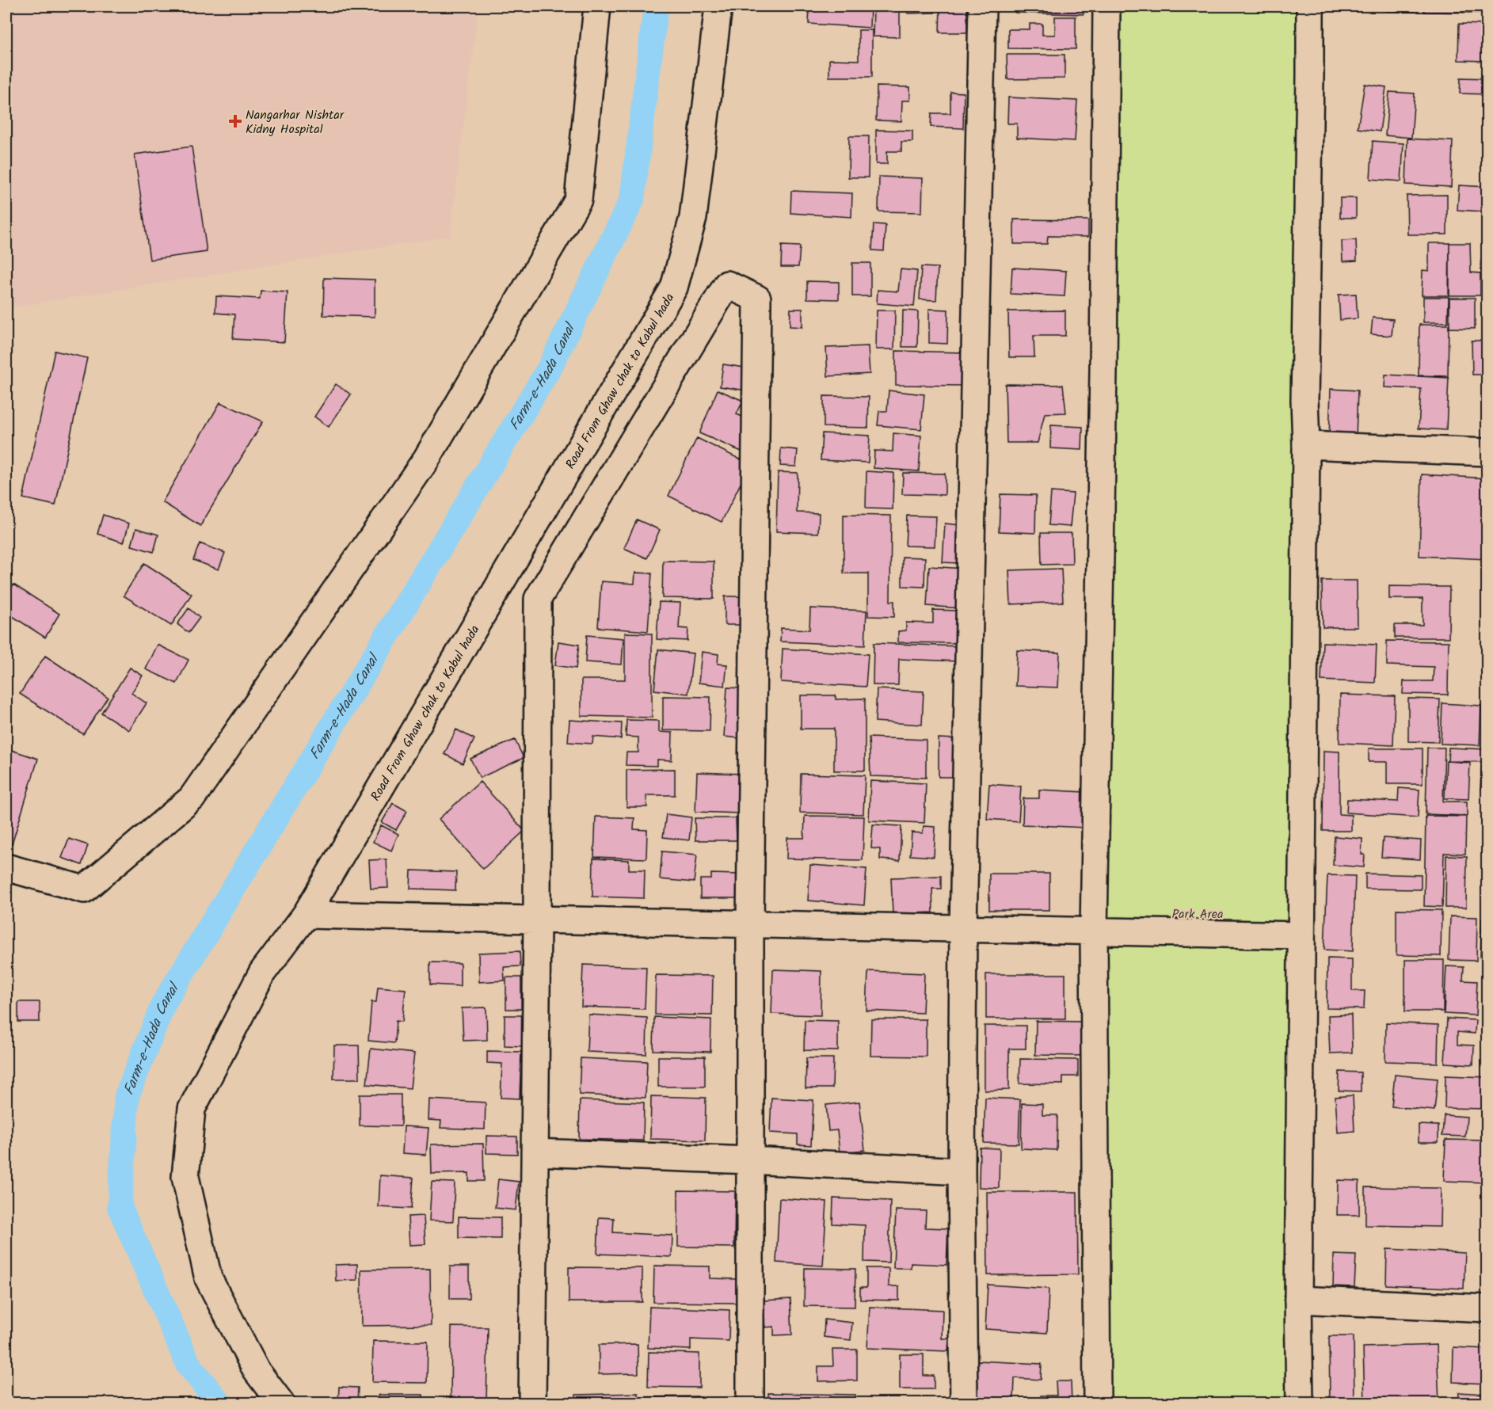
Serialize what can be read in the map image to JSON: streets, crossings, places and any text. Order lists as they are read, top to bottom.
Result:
{
  "streets": {
    "street": ["Road From Ghaw chak to Kabul hada"]
  },
  "water": ["Farm-e-Hada Canal"],
  "parks": ["Park Area"],
  "places": {
    "health": ["Nangarhar Nishtar Kidny Hospital"]
  }
}
